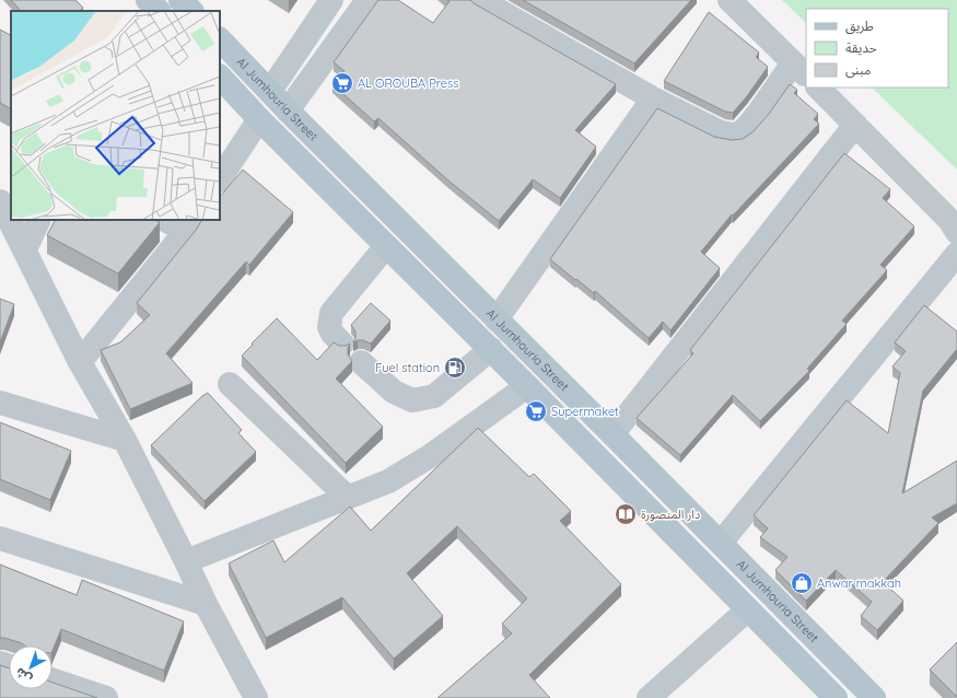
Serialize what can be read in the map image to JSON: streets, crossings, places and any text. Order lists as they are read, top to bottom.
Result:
{
  "streets": {
    "main road": ["Al Jumhouria Street"]
  },
  "places": {
    "supermarket": ["AL OROUBA Press", "Supermaket"],
    "fuel station": ["Fuel station"],
    "library": ["دار المنصورة"],
    "shop": ["Anwar makkah"]
  },
  "legend": ["طريق", "حديقة", "مبنى"],
  "north": "bottom left"
}
